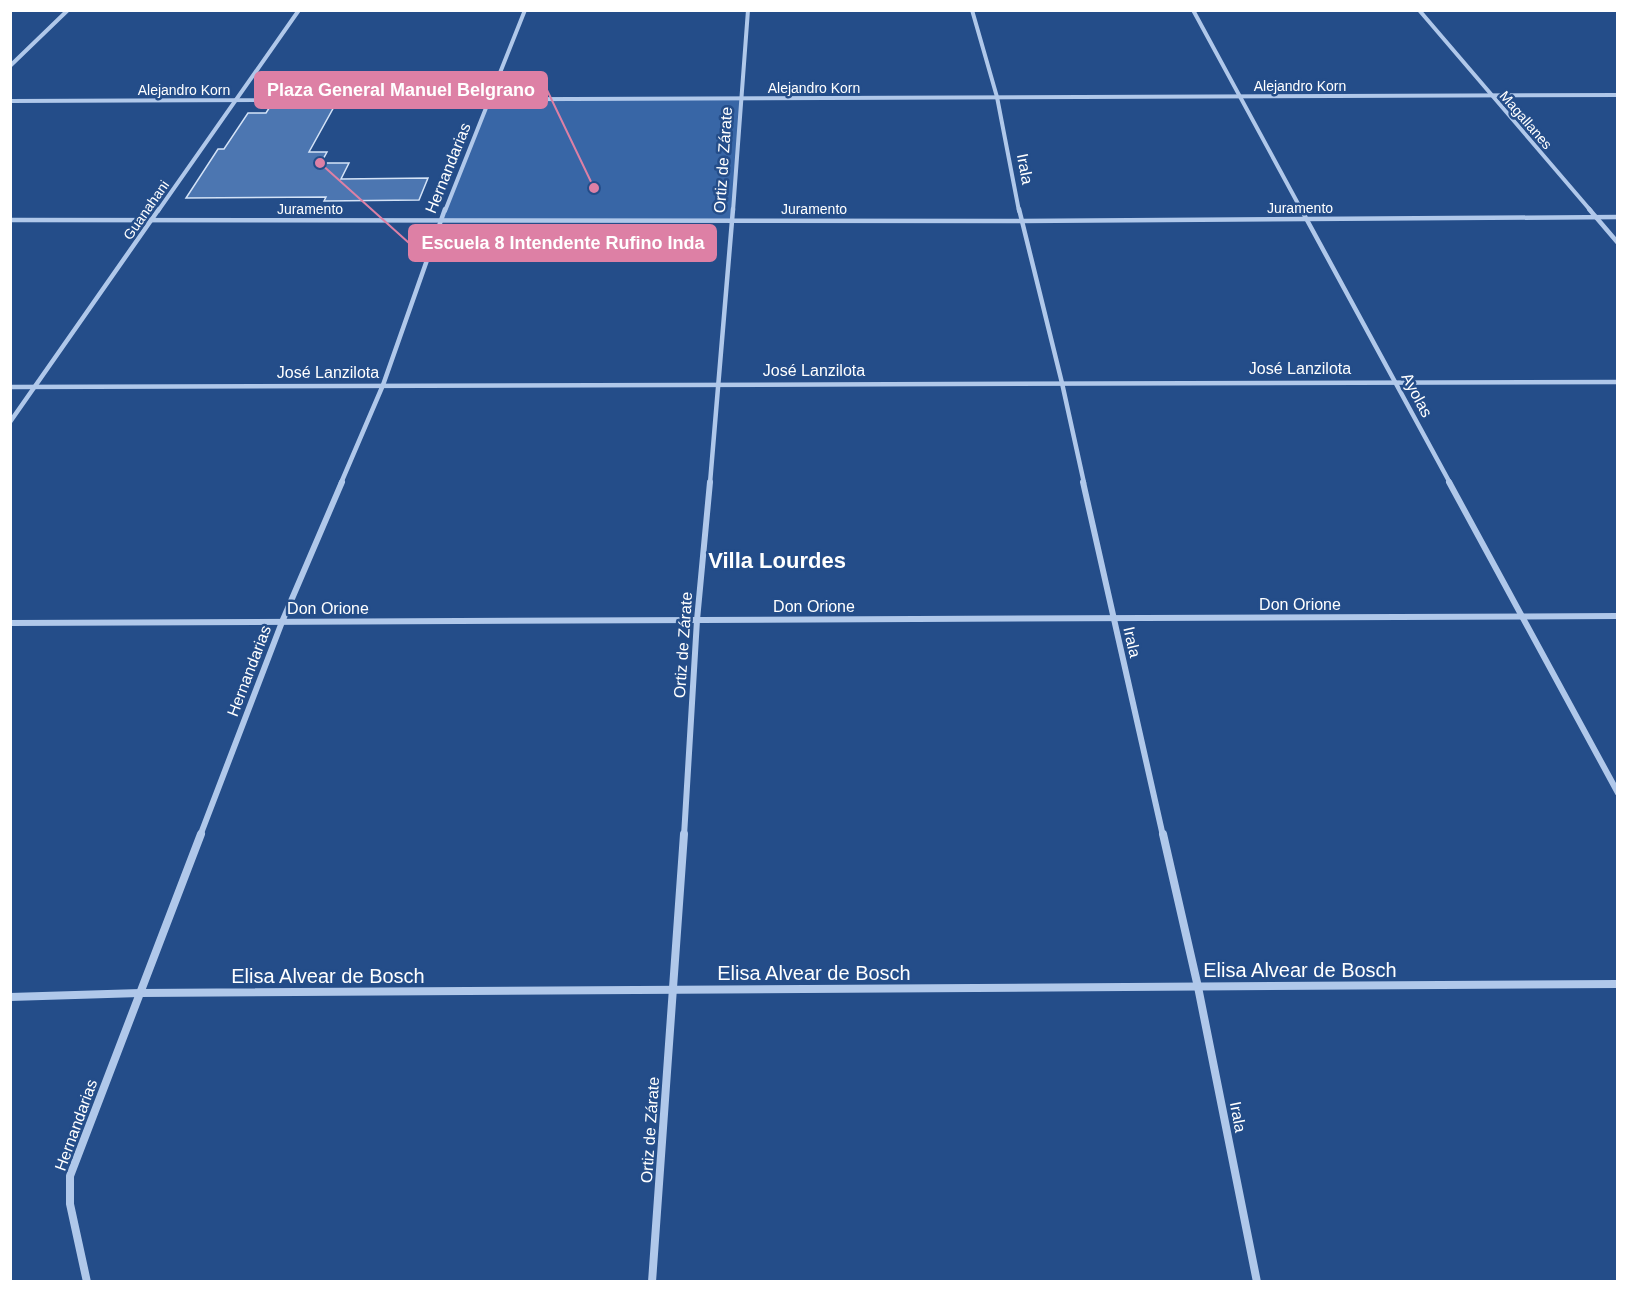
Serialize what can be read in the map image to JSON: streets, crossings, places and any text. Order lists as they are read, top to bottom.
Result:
{
  "streets": {
    "street": [
      "Alejandro Korn",
      "Magallanes",
      "Ortiz de Zárate",
      "Hernandarias",
      "Irala",
      "Juramento",
      "Guanahani",
      "José Lanzilota",
      "Ayolas",
      "Don Orione",
      "Elisa Alvear de Bosch"
    ]
  },
  "crossings": [
    ["Alejandro Korn", "Magallanes"],
    ["Alejandro Korn", "Ortiz de Zárate"],
    ["Alejandro Korn", "Hernandarias"],
    ["Alejandro Korn", "Irala"],
    ["Alejandro Korn", "Guanahani"],
    ["Alejandro Korn", "Ayolas"],
    ["Magallanes", "Juramento"],
    ["Ortiz de Zárate", "Juramento"],
    ["Ortiz de Zárate", "José Lanzilota"],
    ["Ortiz de Zárate", "Don Orione"],
    ["Ortiz de Zárate", "Elisa Alvear de Bosch"],
    ["Hernandarias", "Juramento"],
    ["Hernandarias", "José Lanzilota"],
    ["Hernandarias", "Don Orione"],
    ["Hernandarias", "Elisa Alvear de Bosch"],
    ["Irala", "Juramento"],
    ["Irala", "José Lanzilota"],
    ["Irala", "Don Orione"],
    ["Irala", "Elisa Alvear de Bosch"],
    ["Juramento", "Guanahani"],
    ["Juramento", "Ayolas"],
    ["Guanahani", "José Lanzilota"],
    ["José Lanzilota", "Ayolas"],
    ["Ayolas", "Don Orione"]
  ],
  "districts": ["Villa Lourdes"],
  "places": ["Escuela 8 Intendente Rufino Inda", "Plaza General Manuel Belgrano"]
}
